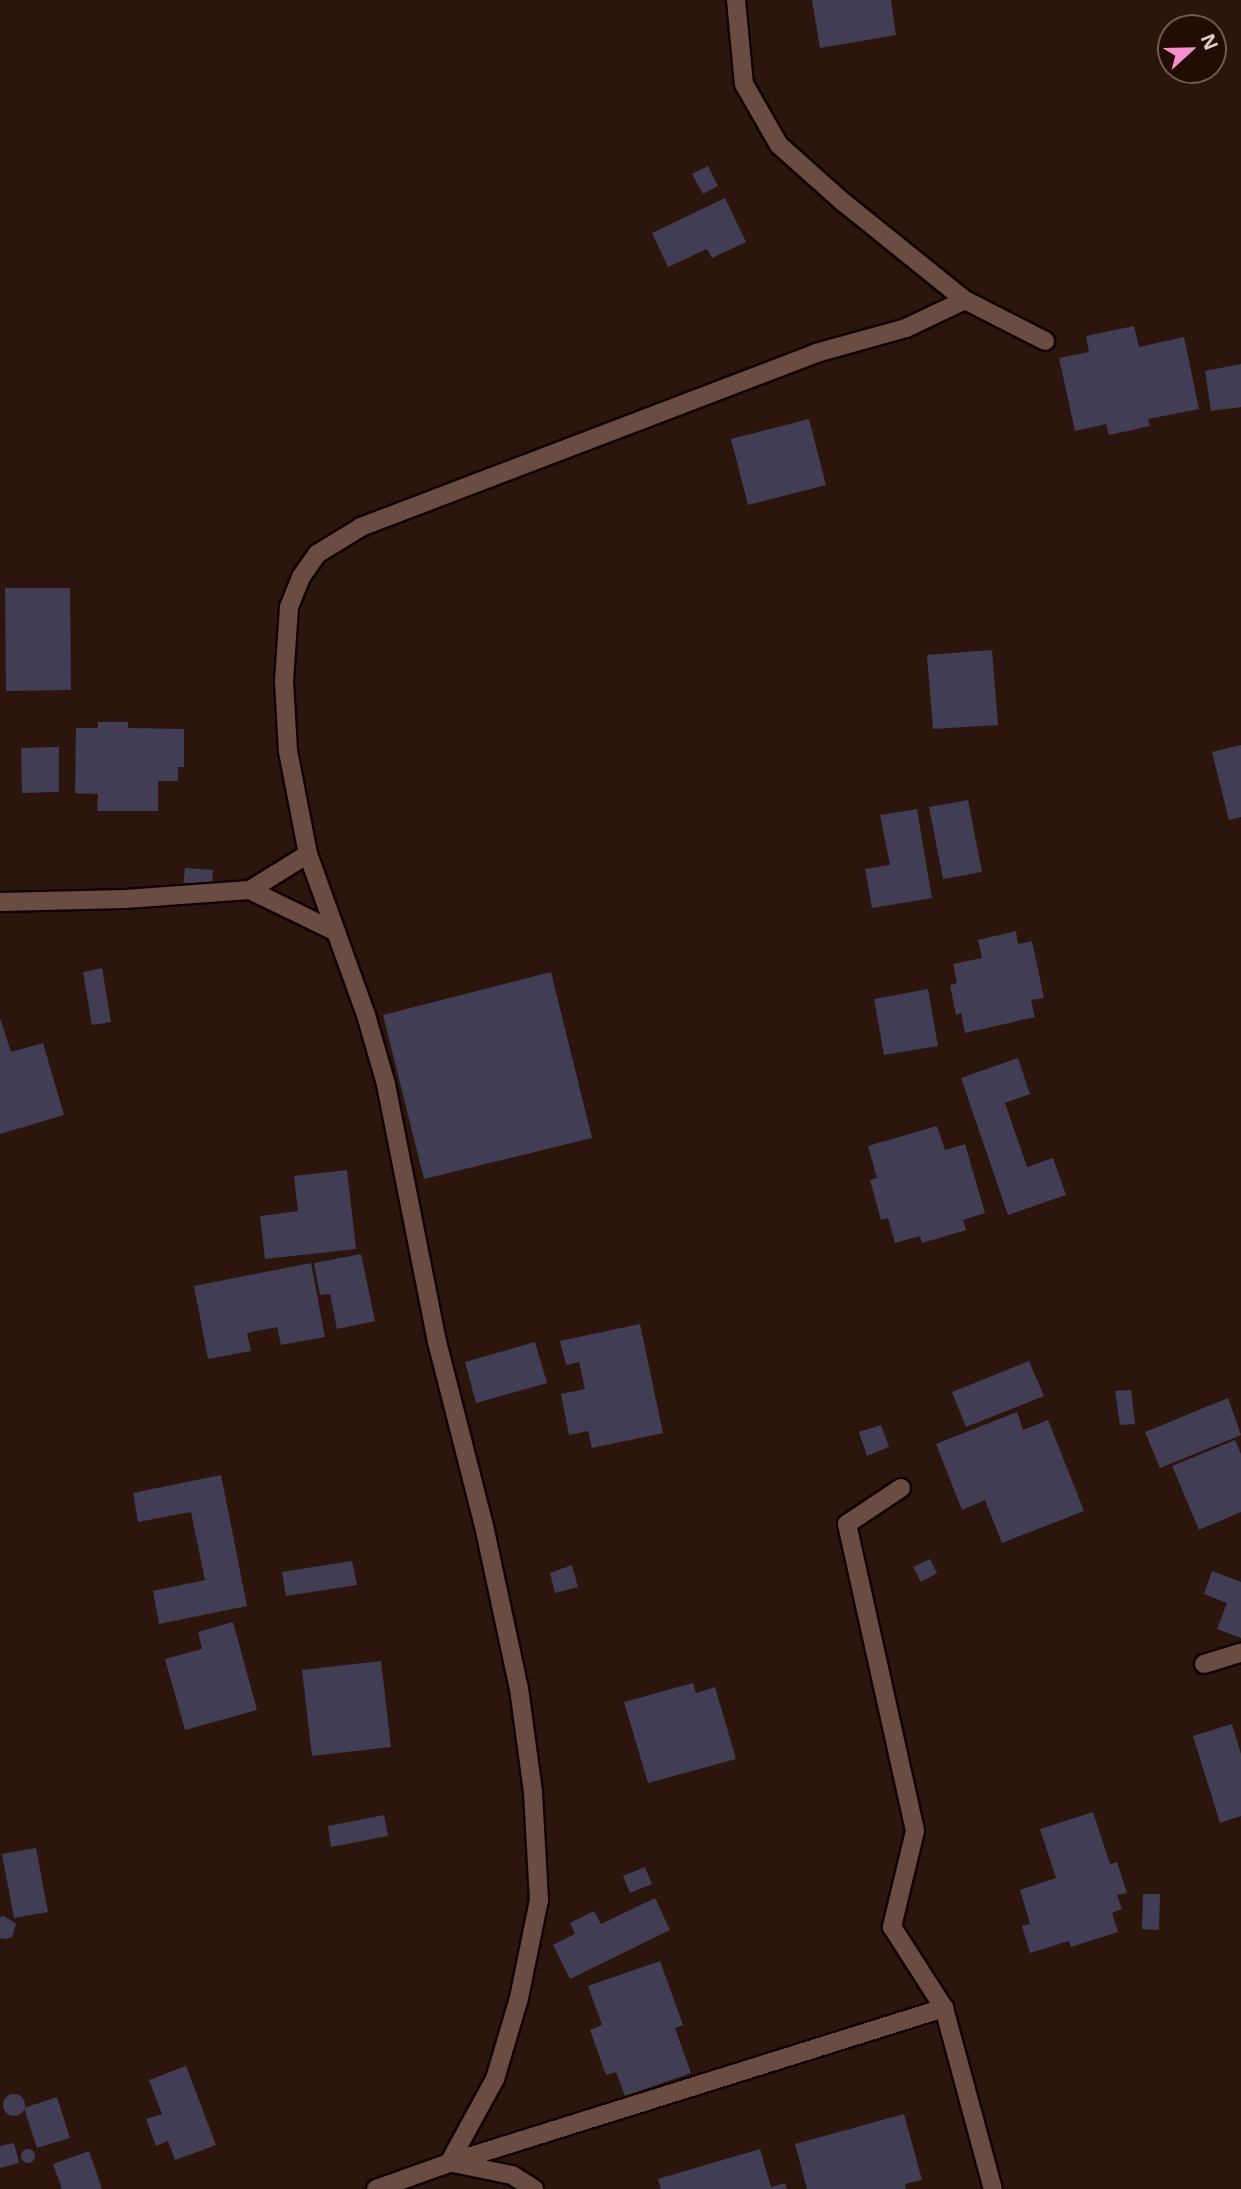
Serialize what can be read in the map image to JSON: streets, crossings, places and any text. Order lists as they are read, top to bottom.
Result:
{
  "north": "right"
}
